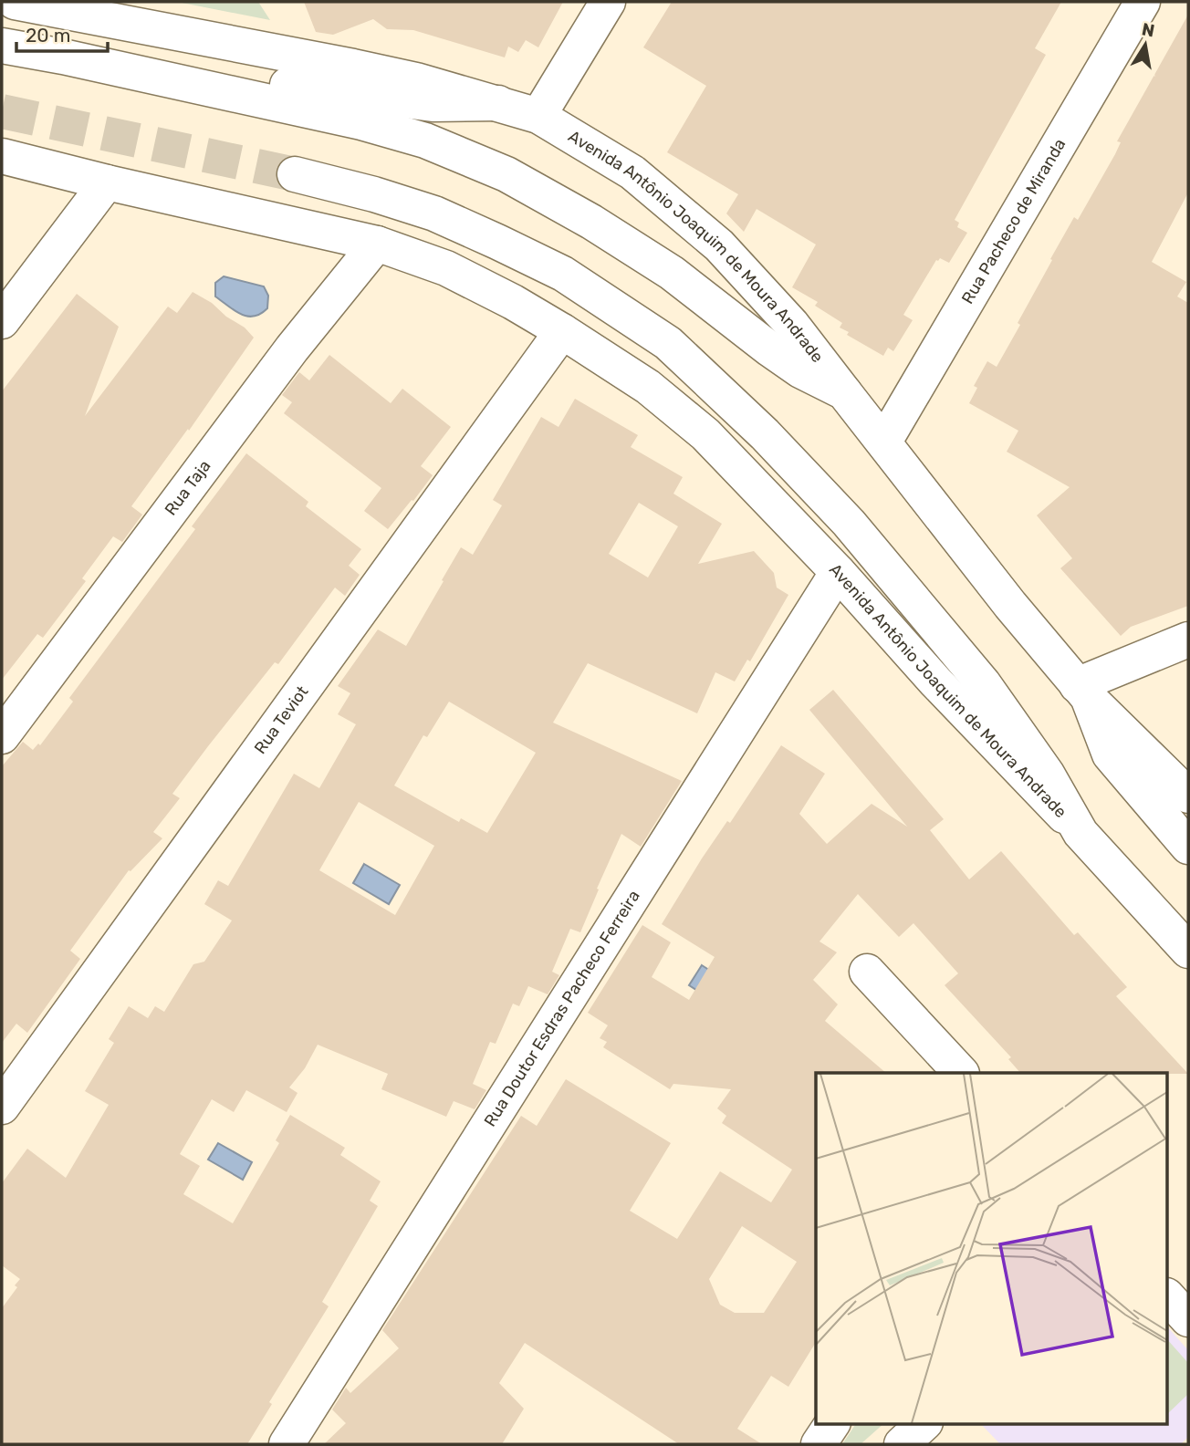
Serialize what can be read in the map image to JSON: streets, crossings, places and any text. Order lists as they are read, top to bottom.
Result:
{
  "streets": {
    "main road": [
      "Rua Pacheco de Miranda",
      "Avenida Antônio Joaquim de Moura Andrade",
      "Rua Taja",
      "Rua Teviot",
      "Rua Doutor Esdras Pacheco Ferreira"
    ]
  },
  "crossings": [
    ["Rua Pacheco de Miranda", "Avenida Antônio Joaquim de Moura Andrade"],
    ["Avenida Antônio Joaquim de Moura Andrade", "Rua Taja"],
    ["Avenida Antônio Joaquim de Moura Andrade", "Rua Teviot"],
    ["Avenida Antônio Joaquim de Moura Andrade", "Rua Doutor Esdras Pacheco Ferreira"]
  ],
  "scale_bar": "20 m",
  "north": "top"
}
